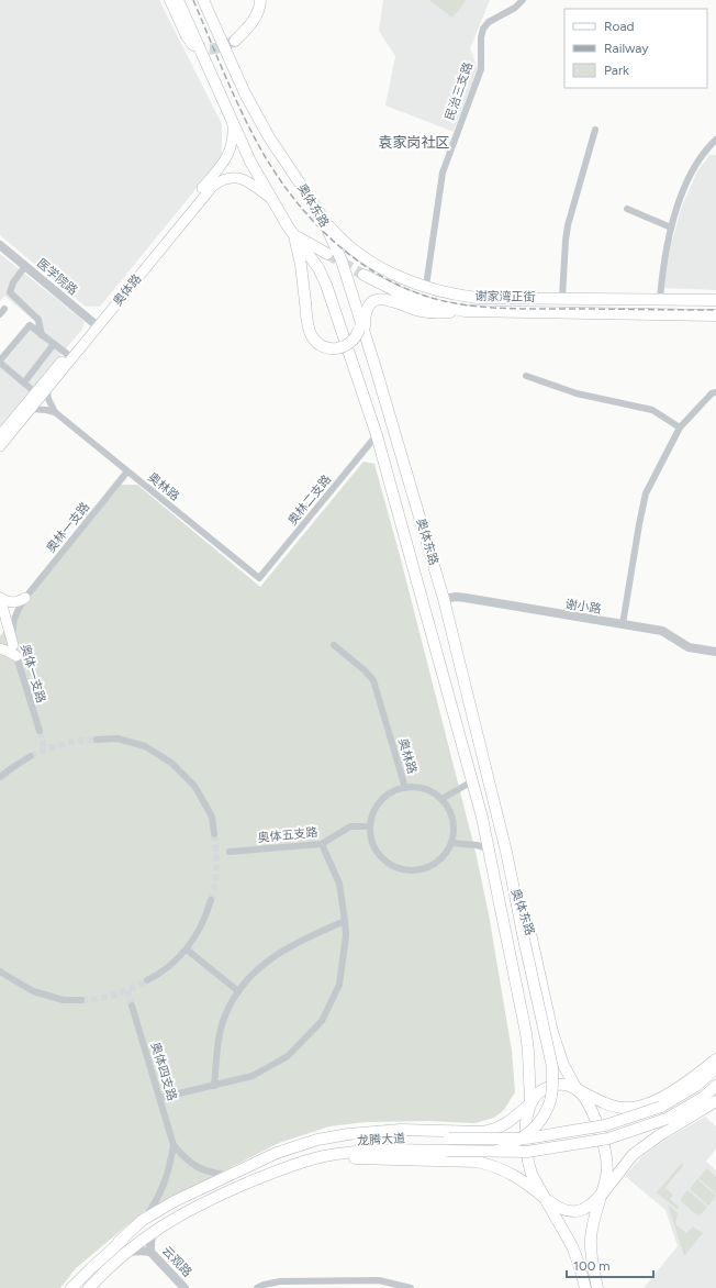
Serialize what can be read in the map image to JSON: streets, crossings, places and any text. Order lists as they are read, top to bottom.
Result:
{
  "streets": {
    "main road": [
      "奥体东路",
      "奥体路",
      "谢家湾正街",
      "龙腾大道"
    ],
    "street": [
      "民治三支路",
      "医学院路",
      "奥林路",
      "奥林二支路",
      "奥林一支路",
      "谢小路",
      "奥体一支路",
      "奥体五支路",
      "奥体四支路",
      "云观路"
    ]
  },
  "crossings": [
    ["民治三支路", "谢家湾正街"],
    ["奥体东路", "奥体路"],
    ["奥体东路", "谢家湾正街"],
    ["奥体东路", "奥林二支路"],
    ["奥体东路", "谢小路"],
    ["医学院路", "奥体路"],
    ["奥林路", "奥林二支路"],
    ["奥林路", "奥林一支路"],
    ["奥林路", "奥体五支路"],
    ["奥林一支路", "奥体一支路"]
  ],
  "districts": ["袁家岗社区"],
  "legend": ["Road", "Railway", "Park"],
  "scale_bar": "100 m"
}
